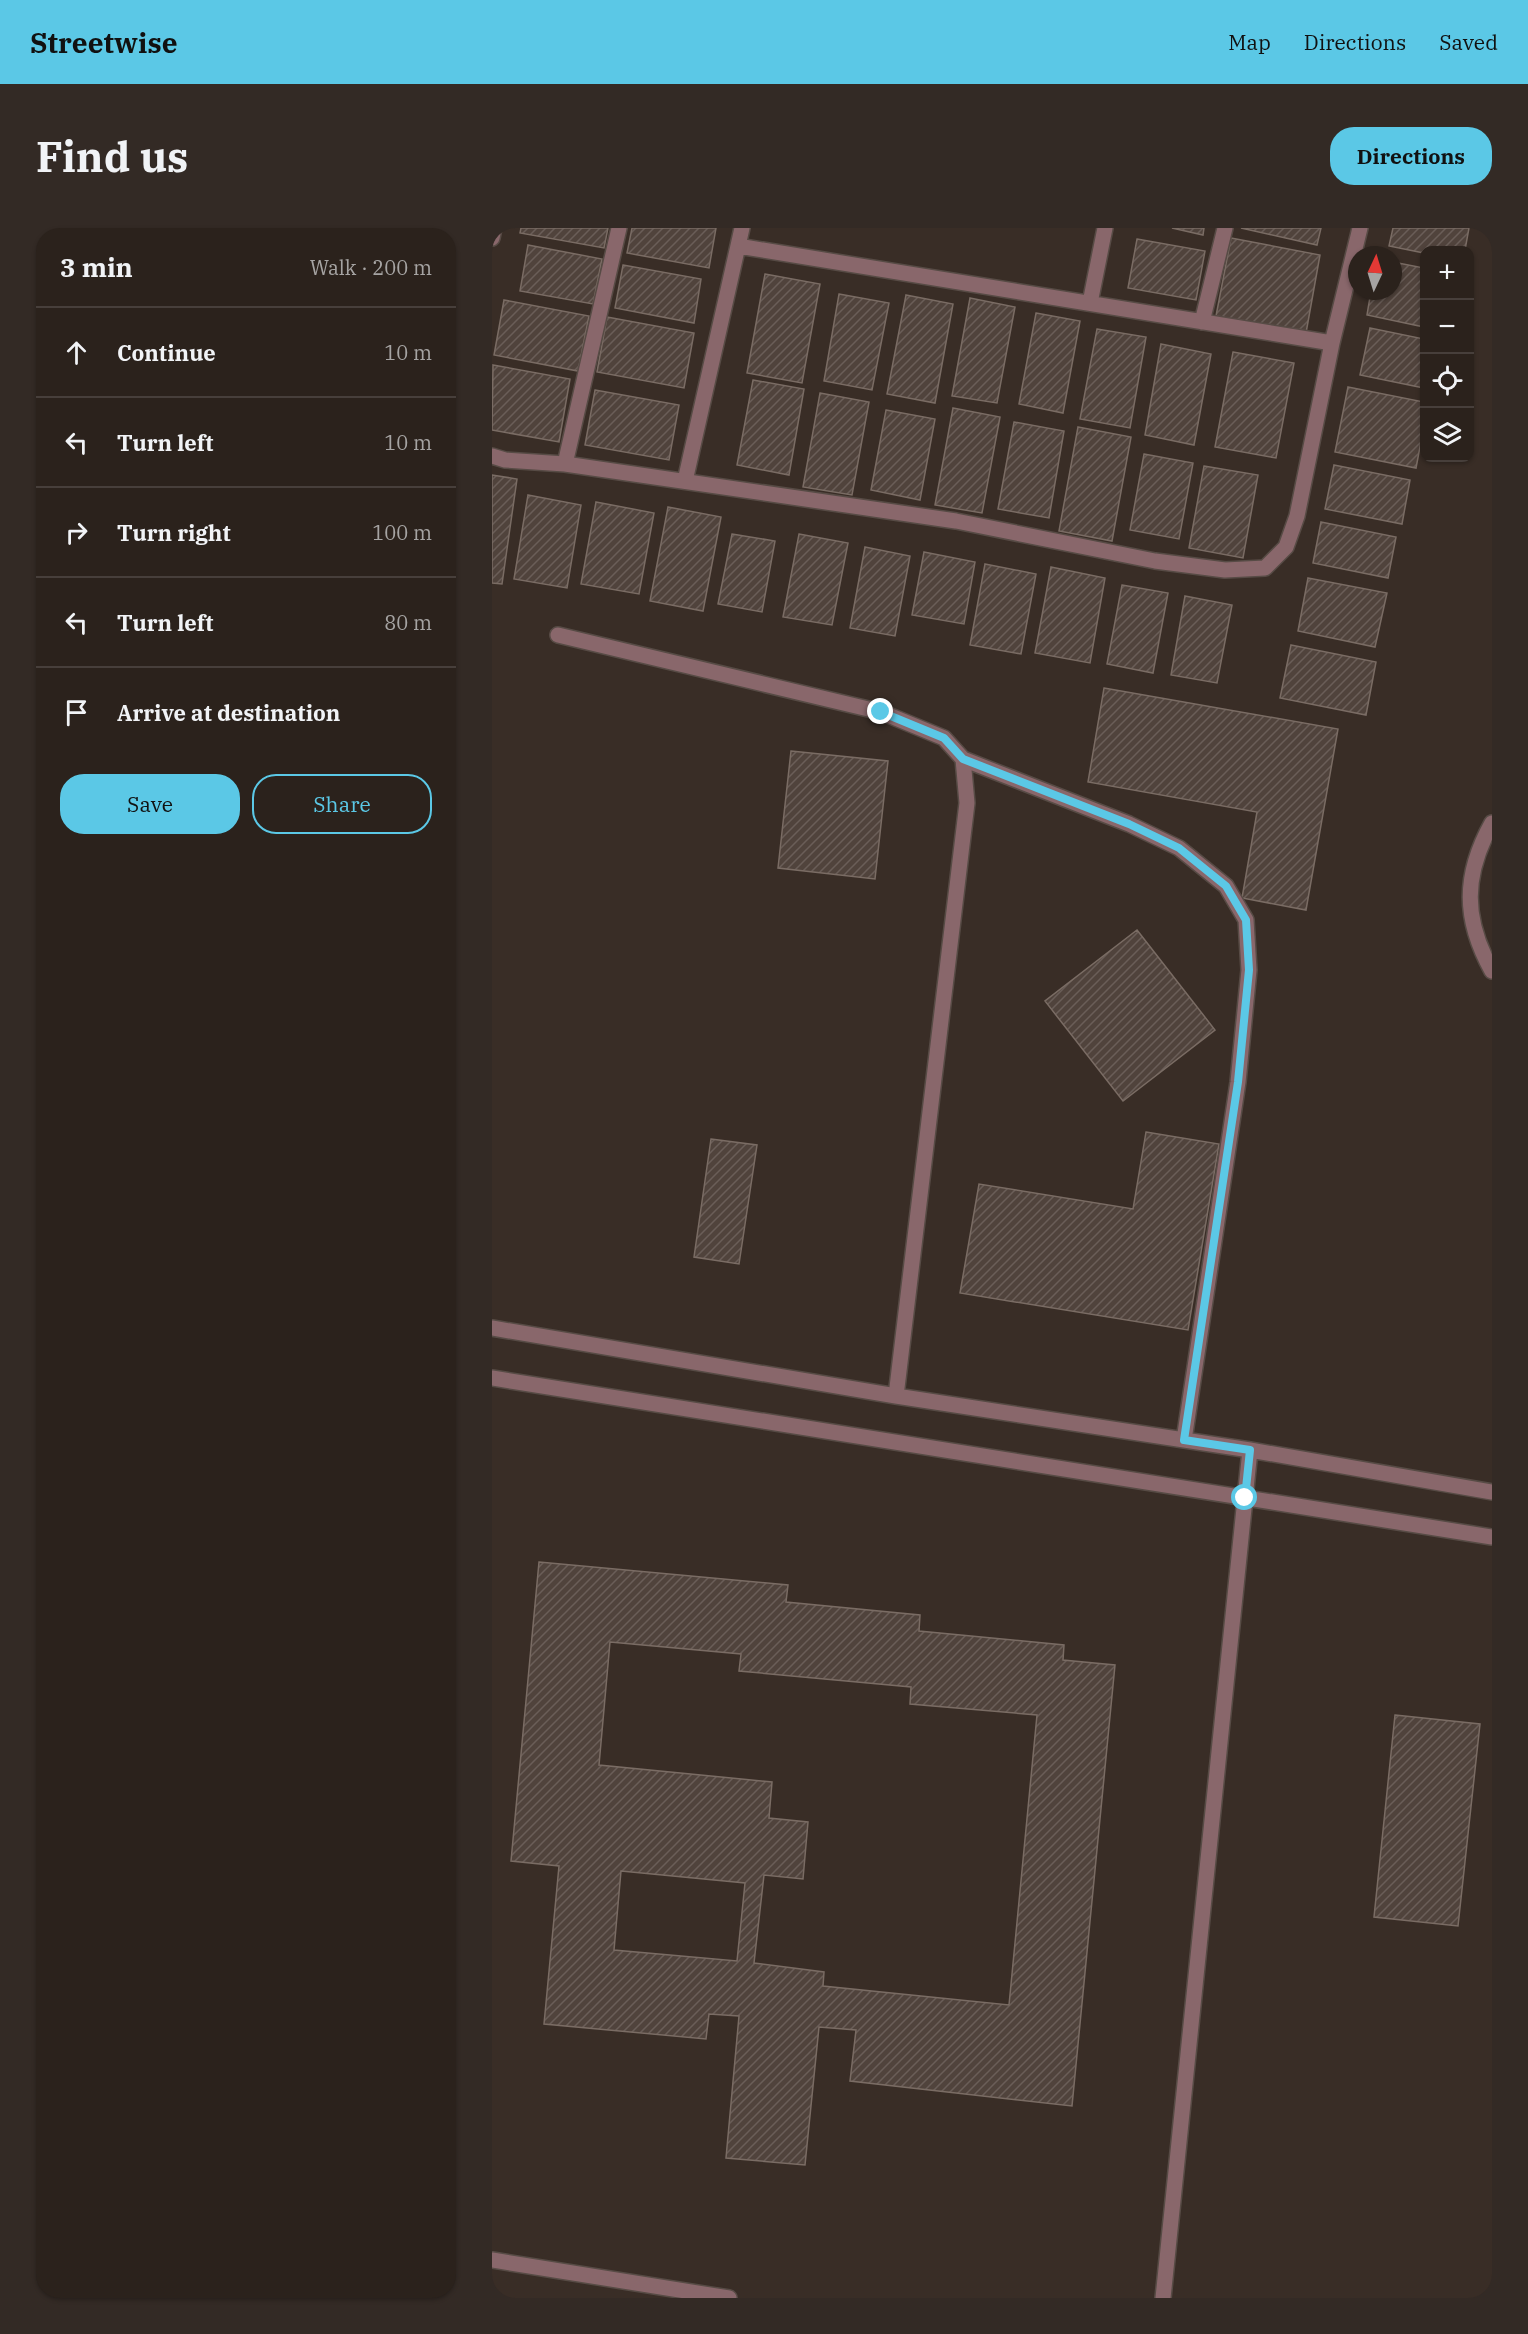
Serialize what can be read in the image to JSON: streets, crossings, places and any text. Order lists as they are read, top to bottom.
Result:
{
  "north": "top",
  "page": {
    "header": "Streetwise",
    "nav": ["Map", "Directions", "Saved"],
    "buttons": [
      "Directions",
      ["Save", "Share"]
    ],
    "title": "Find us",
    "heading": ["3 min", "Walk · 200 m"],
    "map_buttons": ["+", "−"],
    "list": [
      ["Continue", "10 m"],
      ["Turn left", "10 m"],
      ["Turn right", "100 m"],
      ["Turn left", "80 m"],
      "Arrive at destination"
    ]
  }
}
